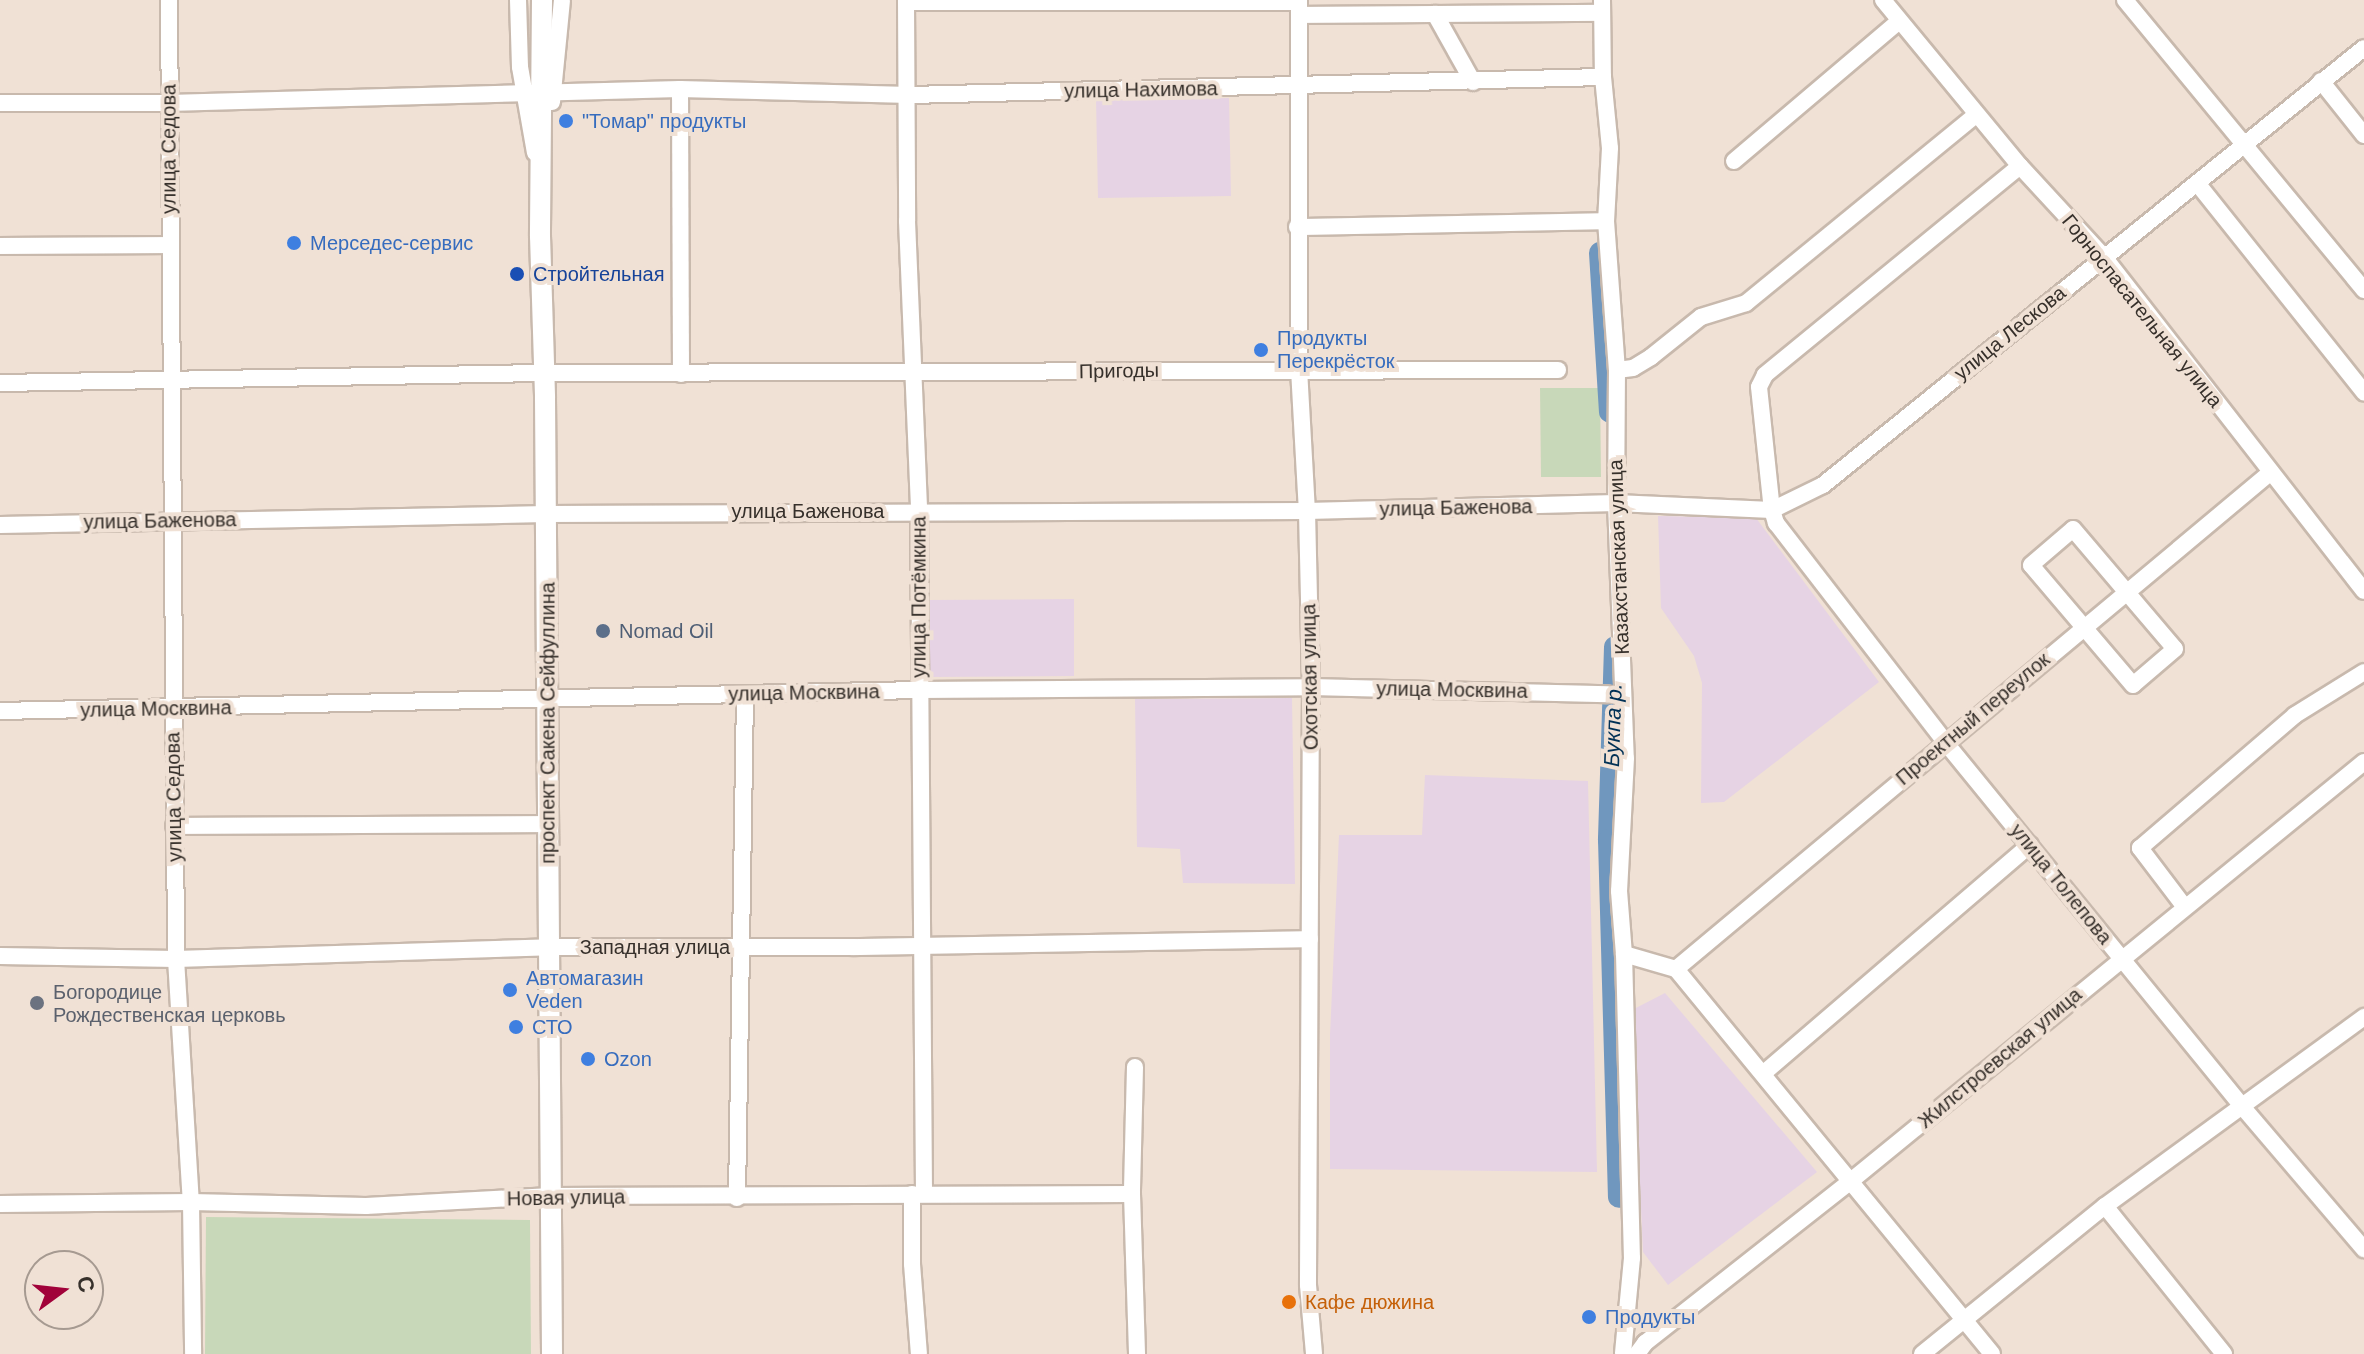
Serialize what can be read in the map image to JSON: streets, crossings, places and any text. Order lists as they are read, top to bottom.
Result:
{
  "streets": {
    "main road": ["проспект Сакена Сейфуллина"],
    "street": [
      "улица Нахимова",
      "улица Седова",
      "Горноспасательная улица",
      "улица Лескова",
      "Пригоды",
      "улица Баженова",
      "Казахстанская улица",
      "улица Потёмкина",
      "Охотская улица",
      "улица Москвина",
      "Проектный переулок",
      "улица Толепова",
      "Западная улица",
      "Жилстроевская улица",
      "Новая улица"
    ]
  },
  "crossings": [
    ["улица Нахимова", "улица Седова"],
    ["улица Нахимова", "Казахстанская улица"],
    ["улица Нахимова", "улица Потёмкина"],
    ["улица Нахимова", "Охотская улица"],
    ["улица Нахимова", "проспект Сакена Сейфуллина"],
    ["улица Седова", "Пригоды"],
    ["улица Седова", "улица Баженова"],
    ["улица Седова", "улица Москвина"],
    ["улица Седова", "Западная улица"],
    ["улица Седова", "Новая улица"],
    ["Горноспасательная улица", "улица Лескова"],
    ["Горноспасательная улица", "Проектный переулок"],
    ["улица Лескова", "улица Баженова"],
    ["улица Лескова", "Казахстанская улица"],
    ["улица Лескова", "улица Толепова"],
    ["Пригоды", "улица Потёмкина"],
    ["Пригоды", "Охотская улица"],
    ["Пригоды", "проспект Сакена Сейфуллина"],
    ["улица Баженова", "Казахстанская улица"],
    ["улица Баженова", "улица Потёмкина"],
    ["улица Баженова", "Охотская улица"],
    ["улица Баженова", "проспект Сакена Сейфуллина"],
    ["улица Потёмкина", "улица Москвина"],
    ["улица Потёмкина", "Западная улица"],
    ["улица Потёмкина", "Новая улица"],
    ["Охотская улица", "улица Москвина"],
    ["Охотская улица", "Западная улица"],
    ["улица Москвина", "проспект Сакена Сейфуллина"],
    ["Проектный переулок", "улица Толепова"],
    ["проспект Сакена Сейфуллина", "Западная улица"],
    ["проспект Сакена Сейфуллина", "Новая улица"],
    ["улица Толепова", "Жилстроевская улица"]
  ],
  "water": ["Букпа р."],
  "places": [
    "\"Томар\" продукты",
    "Мерседес-сервис",
    "Стройтельная",
    "Продукты Перекрёсток",
    "Nomad Oil",
    "Автомагазин Veden",
    "Богородице Рождественская церковь",
    "СТО",
    "Ozon",
    "Кафе дюжина",
    "Продукты"
  ],
  "north": "right"
}
